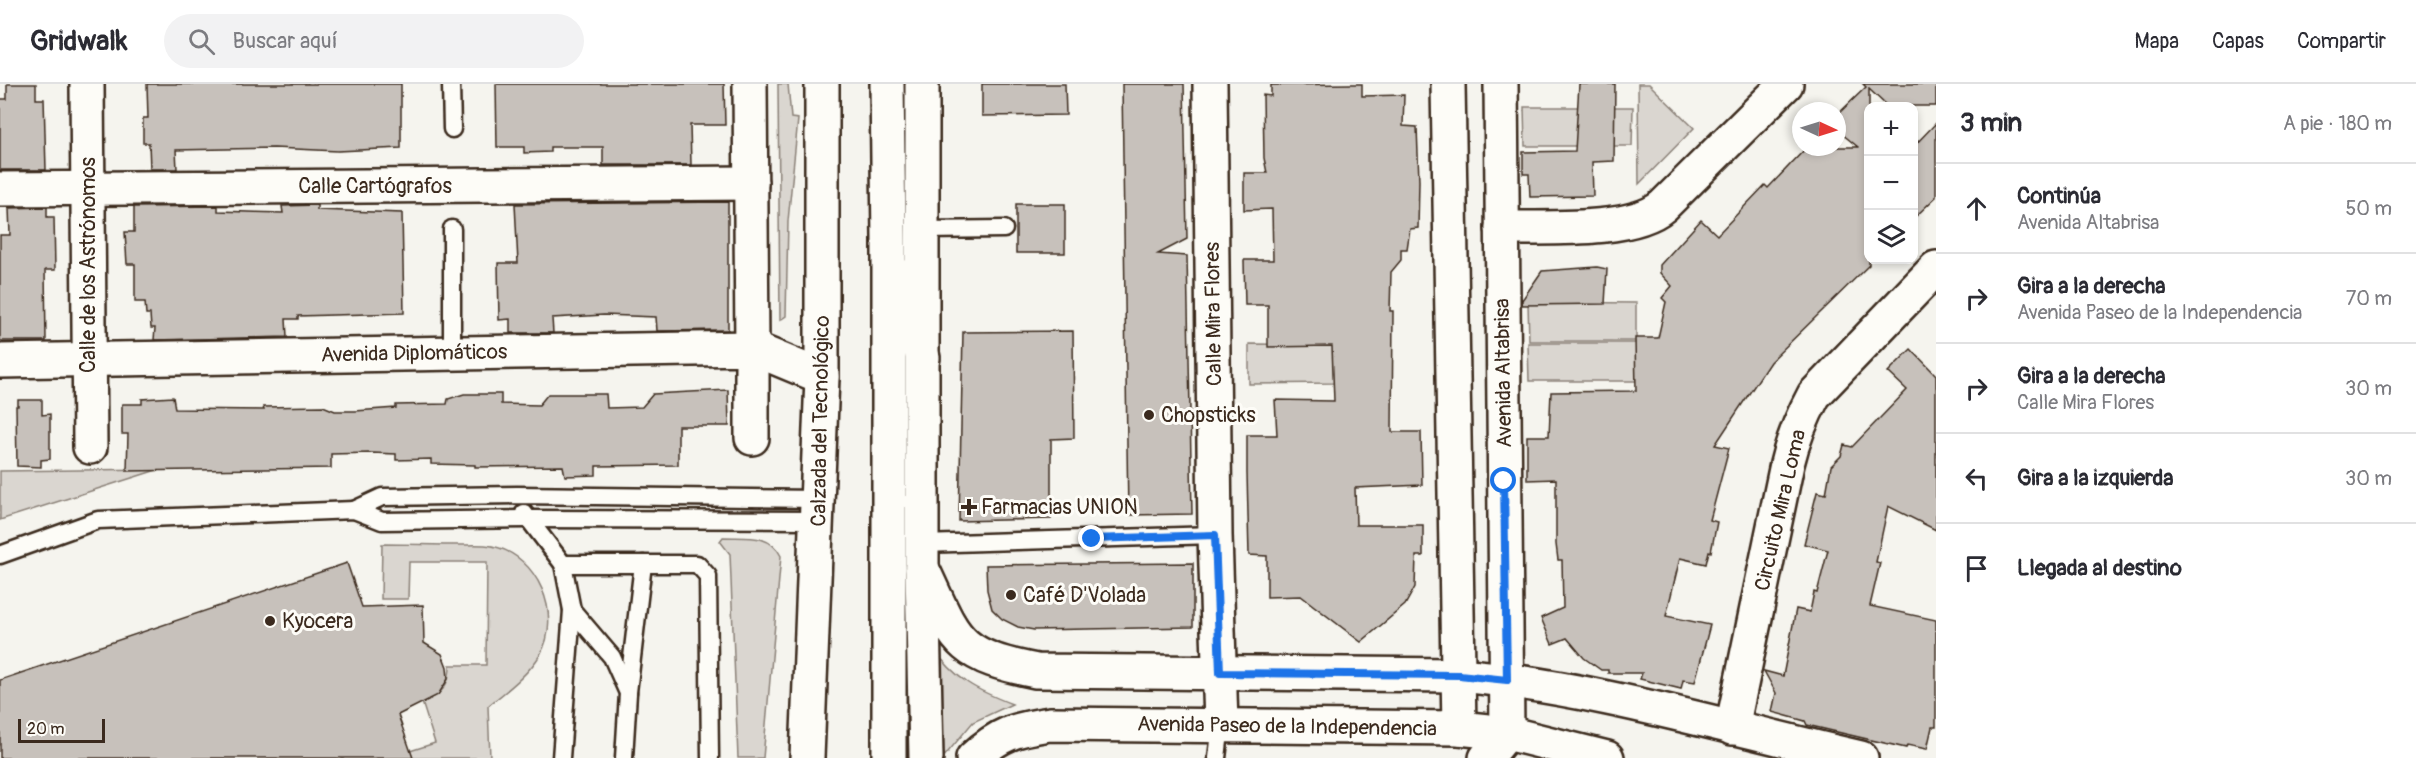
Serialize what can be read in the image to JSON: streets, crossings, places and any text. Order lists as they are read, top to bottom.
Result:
{
  "streets": {
    "street": [
      "Calle Cartógrafos",
      "Calle de los Astrónomos",
      "Calle Mira Flores",
      "Avenida Diplomáticos",
      "Avenida Altabrisa",
      "Calzada del Tecnológico",
      "Circuito Mira Loma",
      "Avenida Paseo de la Independencia"
    ]
  },
  "crossings": [
    ["Calle Cartógrafos", "Calle de los Astrónomos"],
    ["Calle de los Astrónomos", "Avenida Diplomáticos"],
    ["Calle Mira Flores", "Avenida Paseo de la Independencia"],
    ["Avenida Diplomáticos", "Calzada del Tecnológico"],
    ["Avenida Altabrisa", "Avenida Paseo de la Independencia"]
  ],
  "places": {
    "other": ["Chopsticks", "Café D'Volada", "Kyocera"],
    "health": ["Farmacias UNION"]
  },
  "scale_bar": "20 m",
  "north": "right",
  "page": {
    "header": "Gridwalk",
    "search": "Buscar aquí",
    "nav": ["Mapa", "Capas", "Compartir"],
    "heading": ["3 min", "A pie · 180 m"],
    "map_buttons": ["+", "−"],
    "list": [
      ["Continúa", "Avenida Altabrisa", "50 m"],
      ["Gira a la derecha", "Avenida Paseo de la Independencia", "70 m"],
      ["Gira a la derecha", "Calle Mira Flores", "30 m"],
      ["Gira a la izquierda", "30 m"],
      "Llegada al destino"
    ],
    "scale": "20 m"
  }
}
